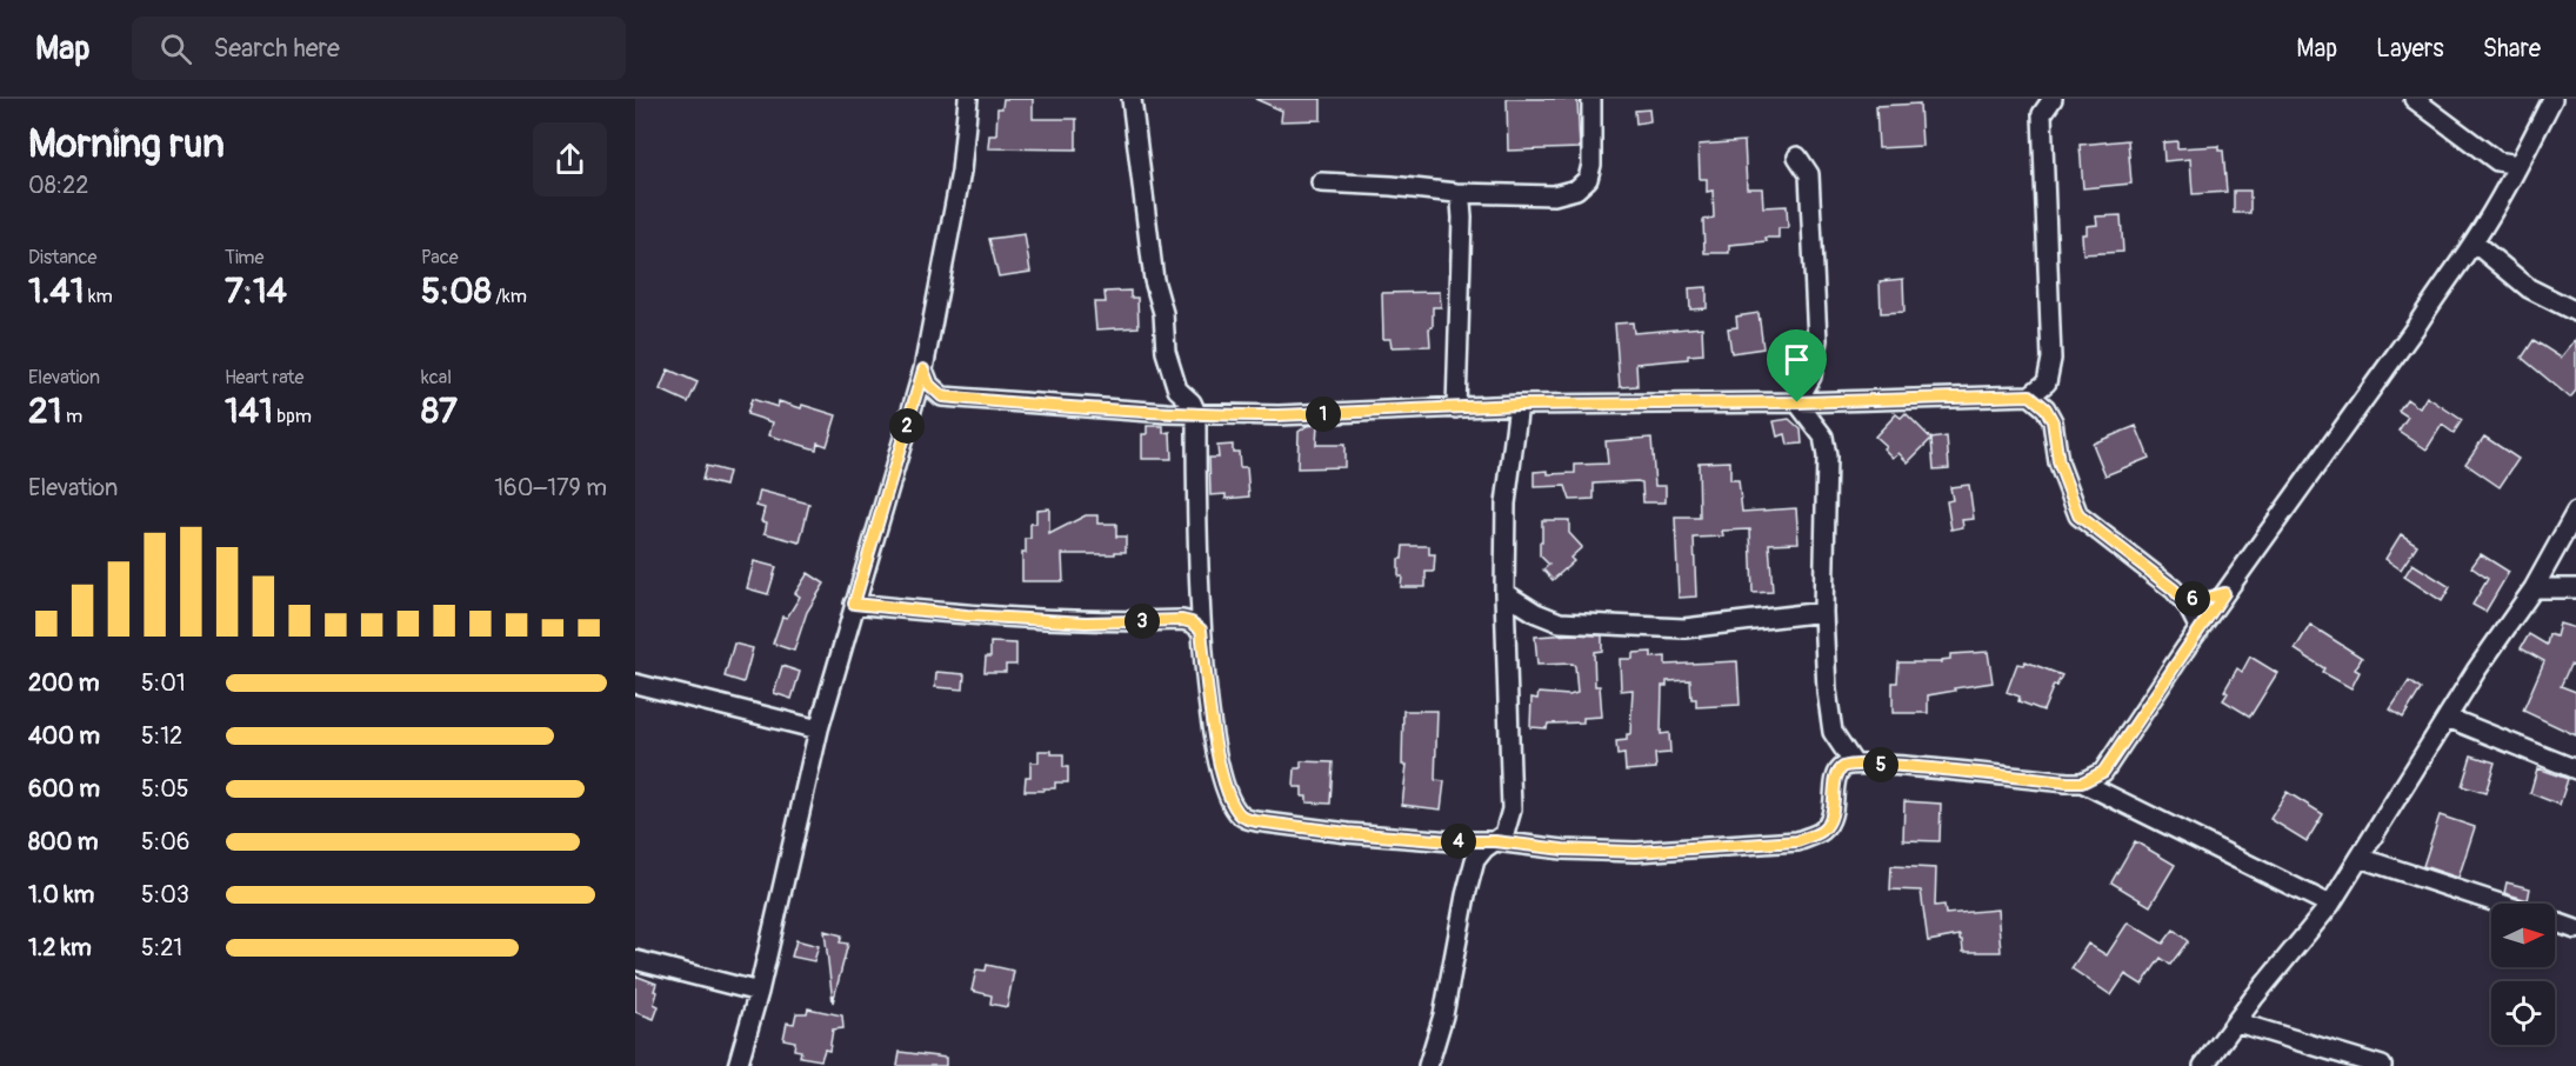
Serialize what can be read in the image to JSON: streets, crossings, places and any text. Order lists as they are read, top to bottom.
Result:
{
  "north": "right",
  "page": {
    "header": "Map",
    "search": "Search here",
    "nav": ["Map", "Layers", "Share"],
    "heading": ["Morning run", "08:22"],
    "stats": [
      ["Distance", "1.41 km"],
      ["Time", "7:14"],
      ["Pace", "5:08 /km"],
      ["Elevation", "21 m"],
      ["Heart rate", "141 bpm"],
      ["kcal", "87"]
    ],
    "pins": [
      "1",
      "2",
      "6",
      "3",
      "5",
      "4"
    ],
    "chart": ["Elevation", "160–179 m"],
    "list": [
      {
        "name": "200 m",
        "note": "5:01"
      },
      {
        "name": "400 m",
        "note": "5:12"
      },
      {
        "name": "600 m",
        "note": "5:05"
      },
      {
        "name": "800 m",
        "note": "5:06"
      },
      {
        "name": "1.0 km",
        "note": "5:03"
      },
      {
        "name": "1.2 km",
        "note": "5:21"
      }
    ]
  }
}
